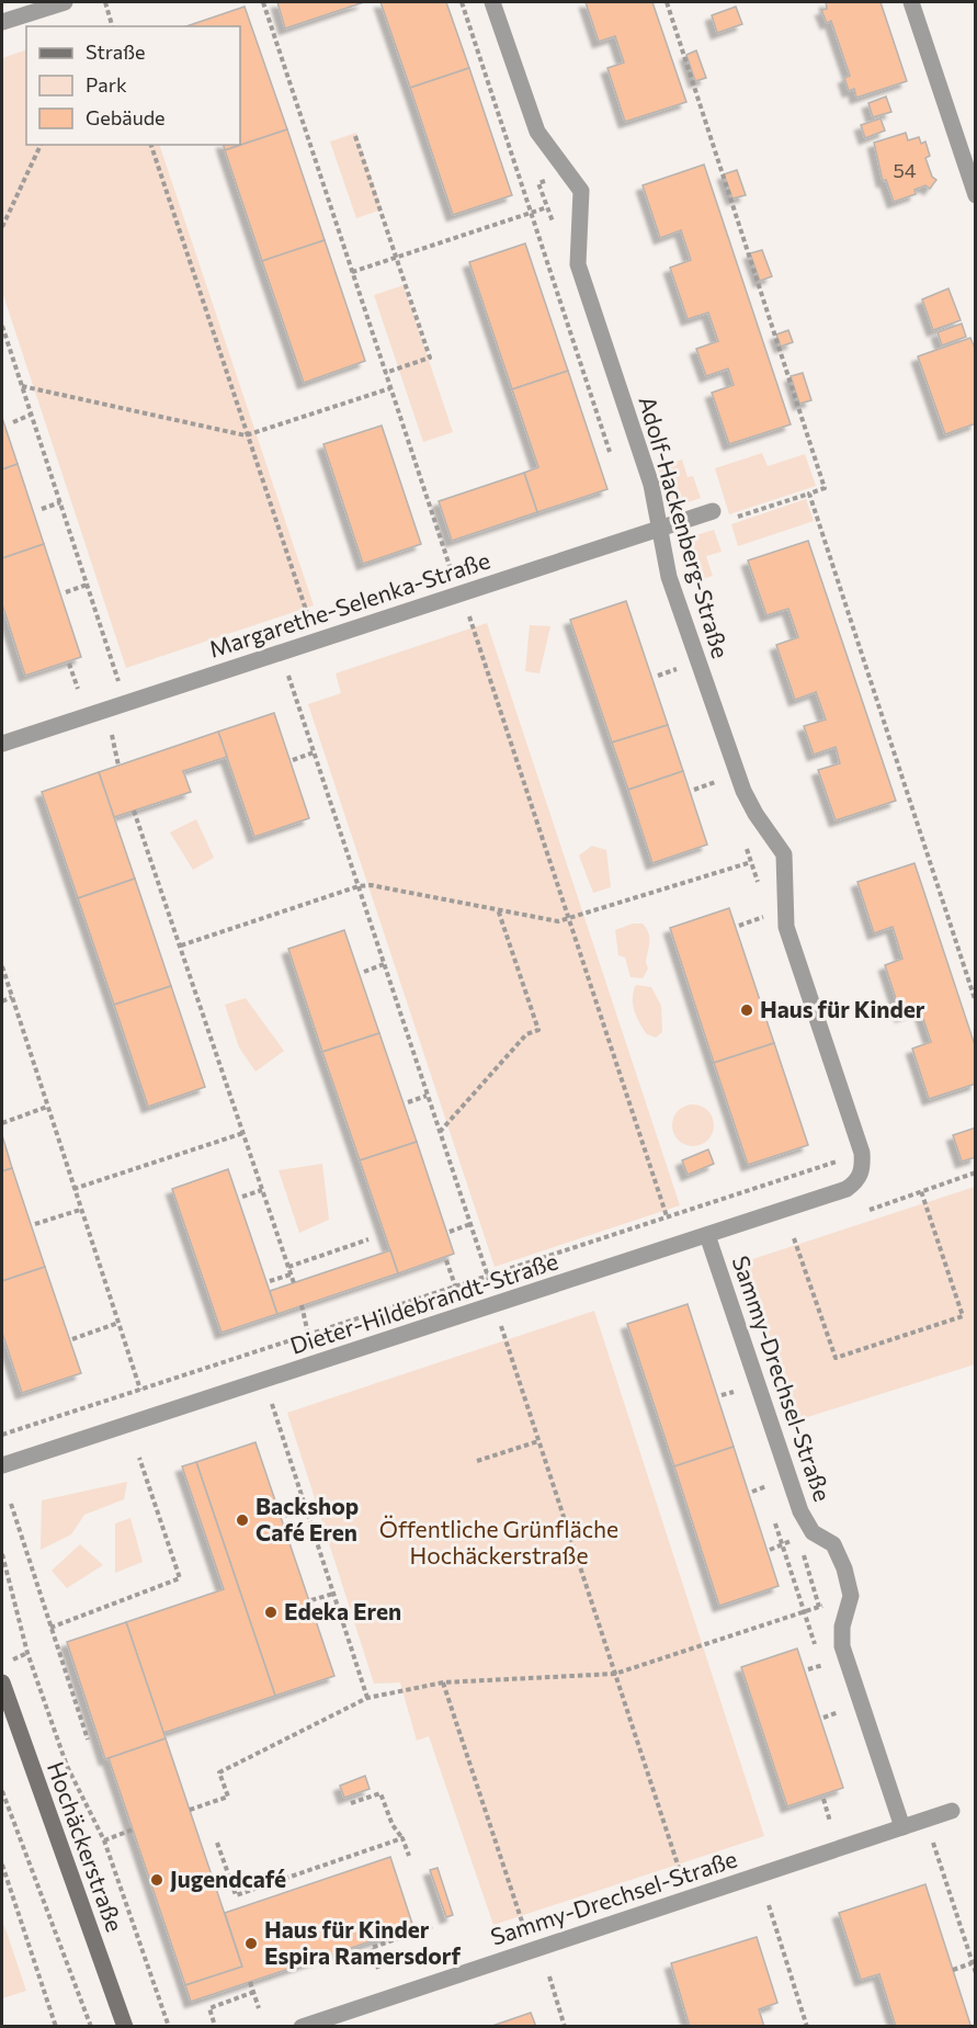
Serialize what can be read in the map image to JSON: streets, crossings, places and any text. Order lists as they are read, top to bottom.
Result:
{
  "streets": {
    "street": [
      "Adolf-Hackenberg-Straße",
      "Margarethe-Selenka-Straße",
      "Dieter-Hildebrandt-Straße",
      "Sammy-Drechsel-Straße",
      "Hochäckerstraße"
    ]
  },
  "crossings": [
    ["Adolf-Hackenberg-Straße", "Margarethe-Selenka-Straße"],
    ["Adolf-Hackenberg-Straße", "Dieter-Hildebrandt-Straße"],
    ["Dieter-Hildebrandt-Straße", "Sammy-Drechsel-Straße"]
  ],
  "parks": ["Öffentliche Grünfläche Hochäckerstraße"],
  "places": [
    "Haus für Kinder",
    "Backshop Café Eren",
    "Edeka Eren",
    "Jugendcafé",
    "Haus für Kinder Espira Ramersdorf"
  ],
  "house_numbers": ["54"],
  "legend": ["Straße", "Park", "Gebäude"]
}
